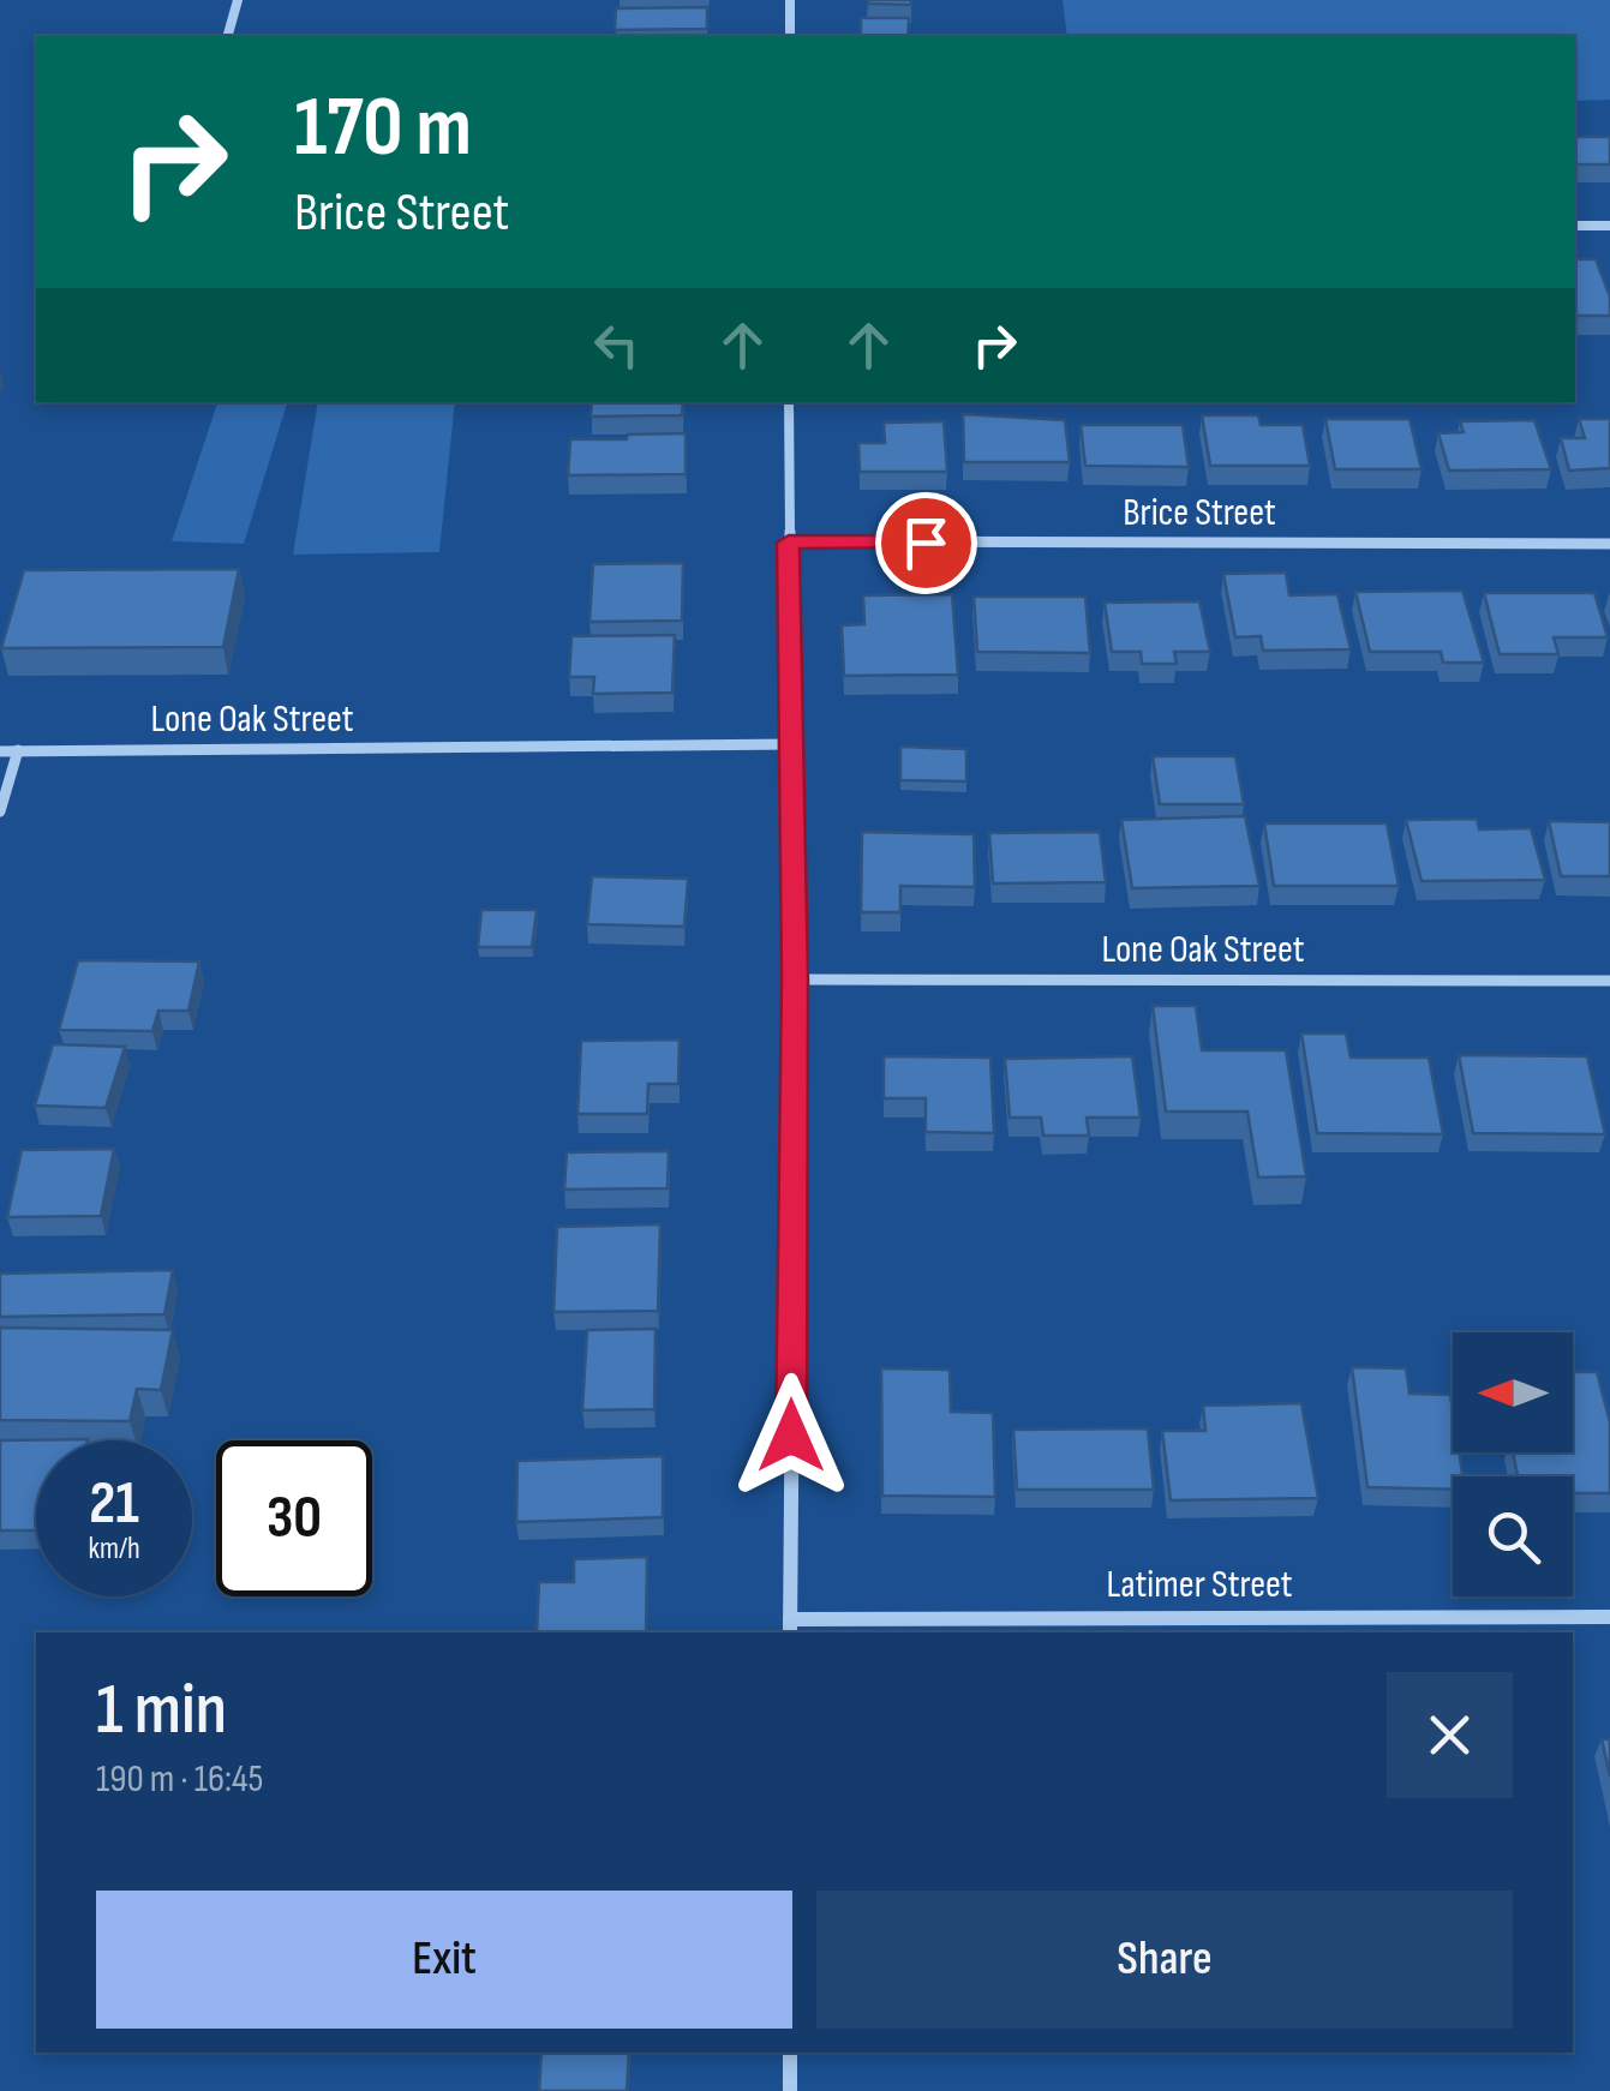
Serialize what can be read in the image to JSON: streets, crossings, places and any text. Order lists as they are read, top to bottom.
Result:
{
  "streets": {
    "street": ["Brice Street", "Lone Oak Street", "Latimer Street"]
  },
  "north": "left",
  "page": {
    "turn": ["170 m", "Brice Street"],
    "speed": "21 km/h",
    "limit": "30",
    "heading": ["1 min", "190 m · 16:45"],
    "buttons": ["Exit", "Share"]
  }
}
